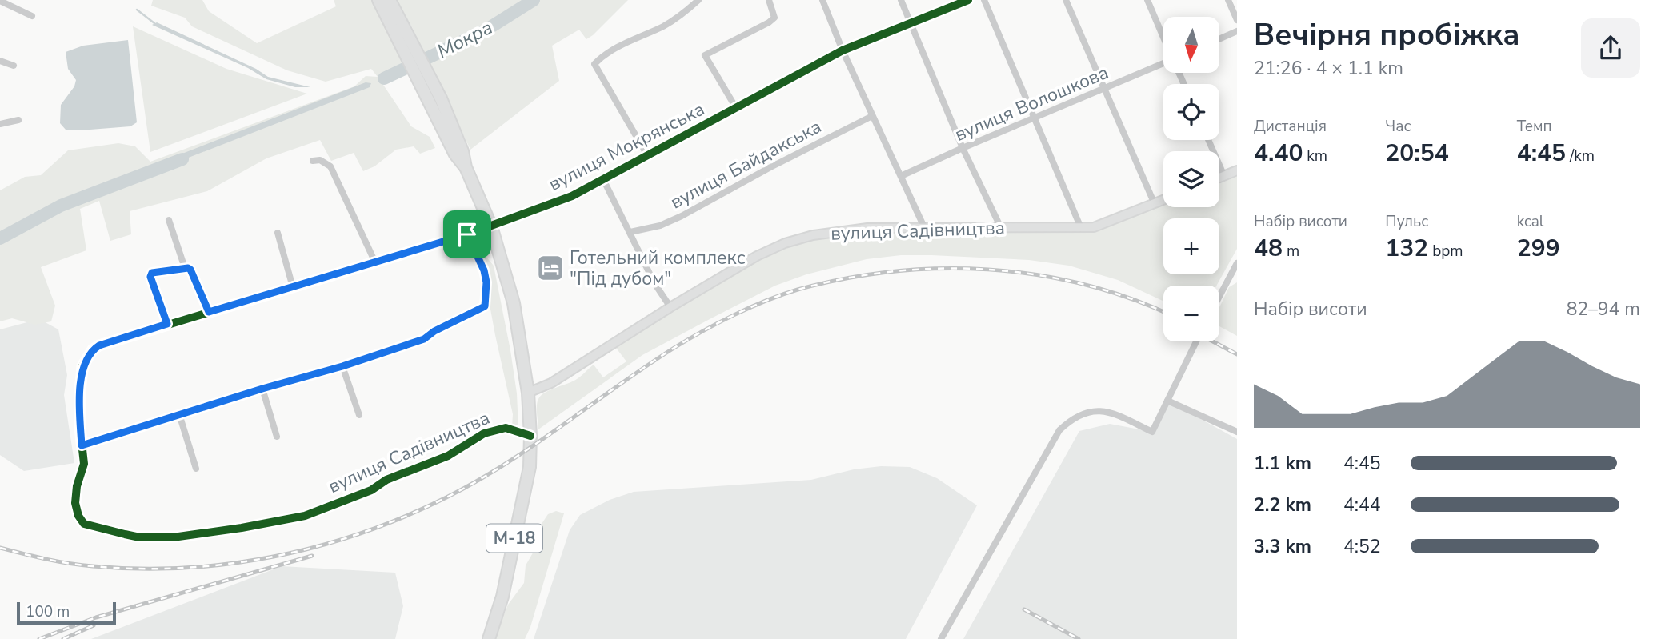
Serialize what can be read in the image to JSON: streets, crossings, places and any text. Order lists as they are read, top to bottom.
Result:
{
  "streets": {
    "highway": ["М-18"],
    "street": [
      "вулиця Волошкова",
      "вулиця Мокрянська",
      "вулиця Байдакська",
      "вулиця Садівництва"
    ]
  },
  "crossings": [
    ["вулиця Мокрянська", "вулиця Садівництва"],
    ["вулиця Мокрянська", "М-18"],
    ["вулиця Садівництва", "М-18"]
  ],
  "water": ["Мокра"],
  "places": {
    "hotel": ["Готельний комплекс \"Під дубом\""]
  },
  "scale_bar": "100 m",
  "north": "bottom",
  "page": {
    "heading": ["Вечірня пробіжка", "21:26 · 4 × 1.1 km"],
    "map_buttons": ["+", "−"],
    "stats": [
      ["Дистанція", "4.40 km"],
      ["Час", "20:54"],
      ["Темп", "4:45 /km"],
      ["Набір висоти", "48 m"],
      ["Пульс", "132 bpm"],
      ["kcal", "299"]
    ],
    "chart": ["Набір висоти", "82–94 m"],
    "list": [
      {
        "name": "1.1 km",
        "note": "4:45"
      },
      {
        "name": "2.2 km",
        "note": "4:44"
      },
      {
        "name": "3.3 km",
        "note": "4:52"
      }
    ],
    "scale": "100 m"
  }
}
